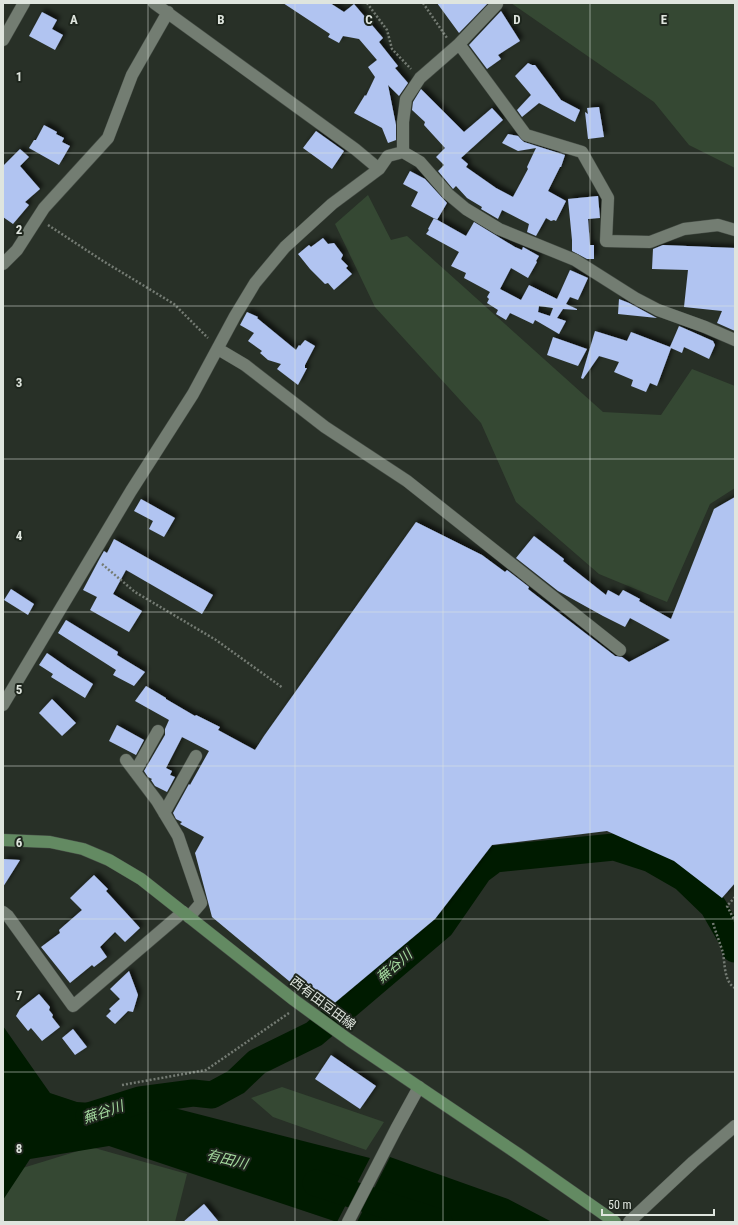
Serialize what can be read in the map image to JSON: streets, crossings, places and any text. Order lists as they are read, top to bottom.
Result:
{
  "streets": {
    "main road": ["西有田豆田線"]
  },
  "water": ["蕪谷川", "有田川"],
  "scale_bar": "50 m",
  "grid": {
    "columns": [
      "A",
      "B",
      "C",
      "D",
      "E"
    ],
    "rows": [
      "1",
      "2",
      "3",
      "4",
      "5",
      "6",
      "7",
      "8"
    ]
  }
}
